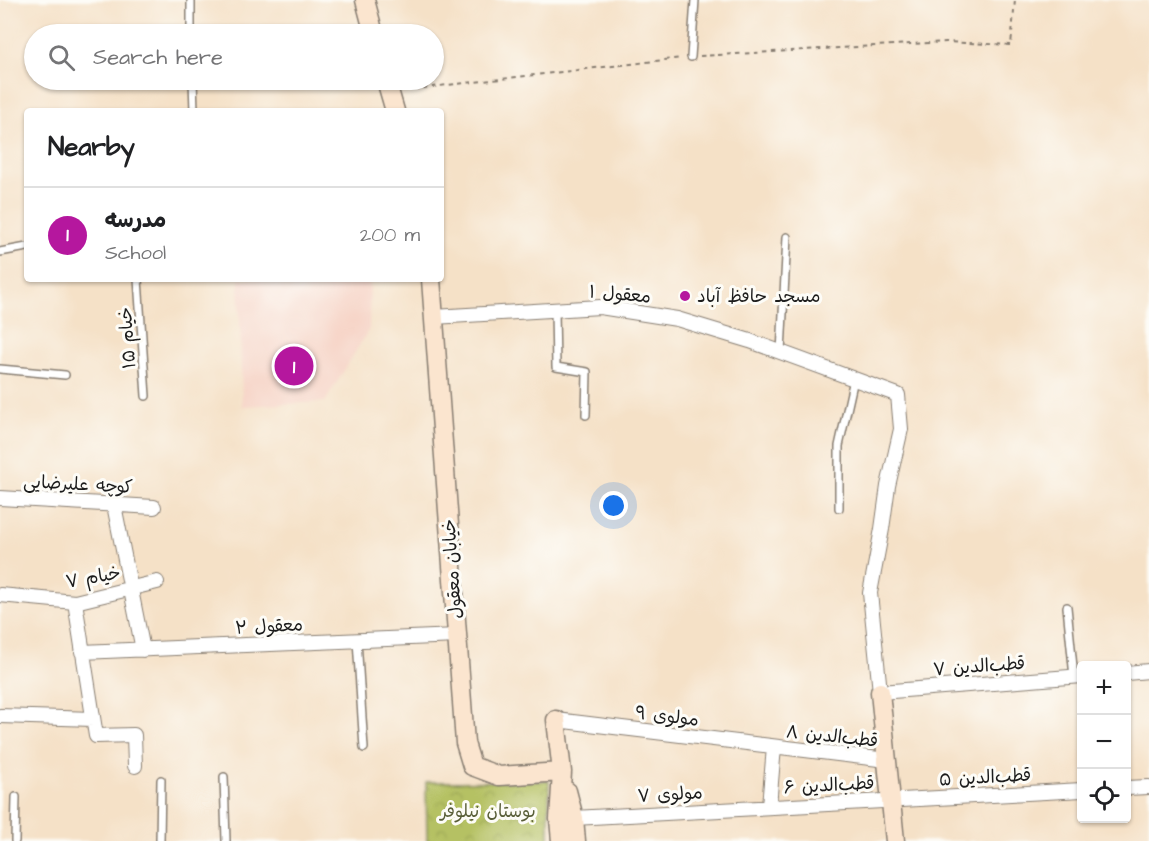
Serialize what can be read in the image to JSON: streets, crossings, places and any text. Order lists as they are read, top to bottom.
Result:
{
  "streets": {
    "street": [
      "معقول ۱",
      "کوچه علیرضایی",
      "خیابان معقول",
      "خیام ۷",
      "معقول ۲",
      "قطب‌الدین ۷",
      "مولوی ۹",
      "قطب‌الدین ۸",
      "قطب‌الدین ۵",
      "قطب‌الدین ۶",
      "مولوی ۷"
    ],
    "lane": ["خیام ۱۵"]
  },
  "crossings": [
    ["معقول ۱", "خیابان معقول"],
    ["معقول ۱", "قطب‌الدین ۷"],
    ["خیابان معقول", "معقول ۲"],
    ["مولوی ۹", "قطب‌الدین ۸"],
    ["قطب‌الدین ۵", "قطب‌الدین ۶"],
    ["قطب‌الدین ۶", "مولوی ۷"]
  ],
  "parks": ["بوستان نیلوفر"],
  "places": ["مسجد حافظ آباد"],
  "page": {
    "search": "Search here",
    "heading": "Nearby",
    "list": [
      {
        "mark": "1",
        "name": "مدرسه",
        "note": "School",
        "value": "200 m"
      }
    ],
    "pins": "1",
    "map_buttons": ["+", "−"]
  }
}
